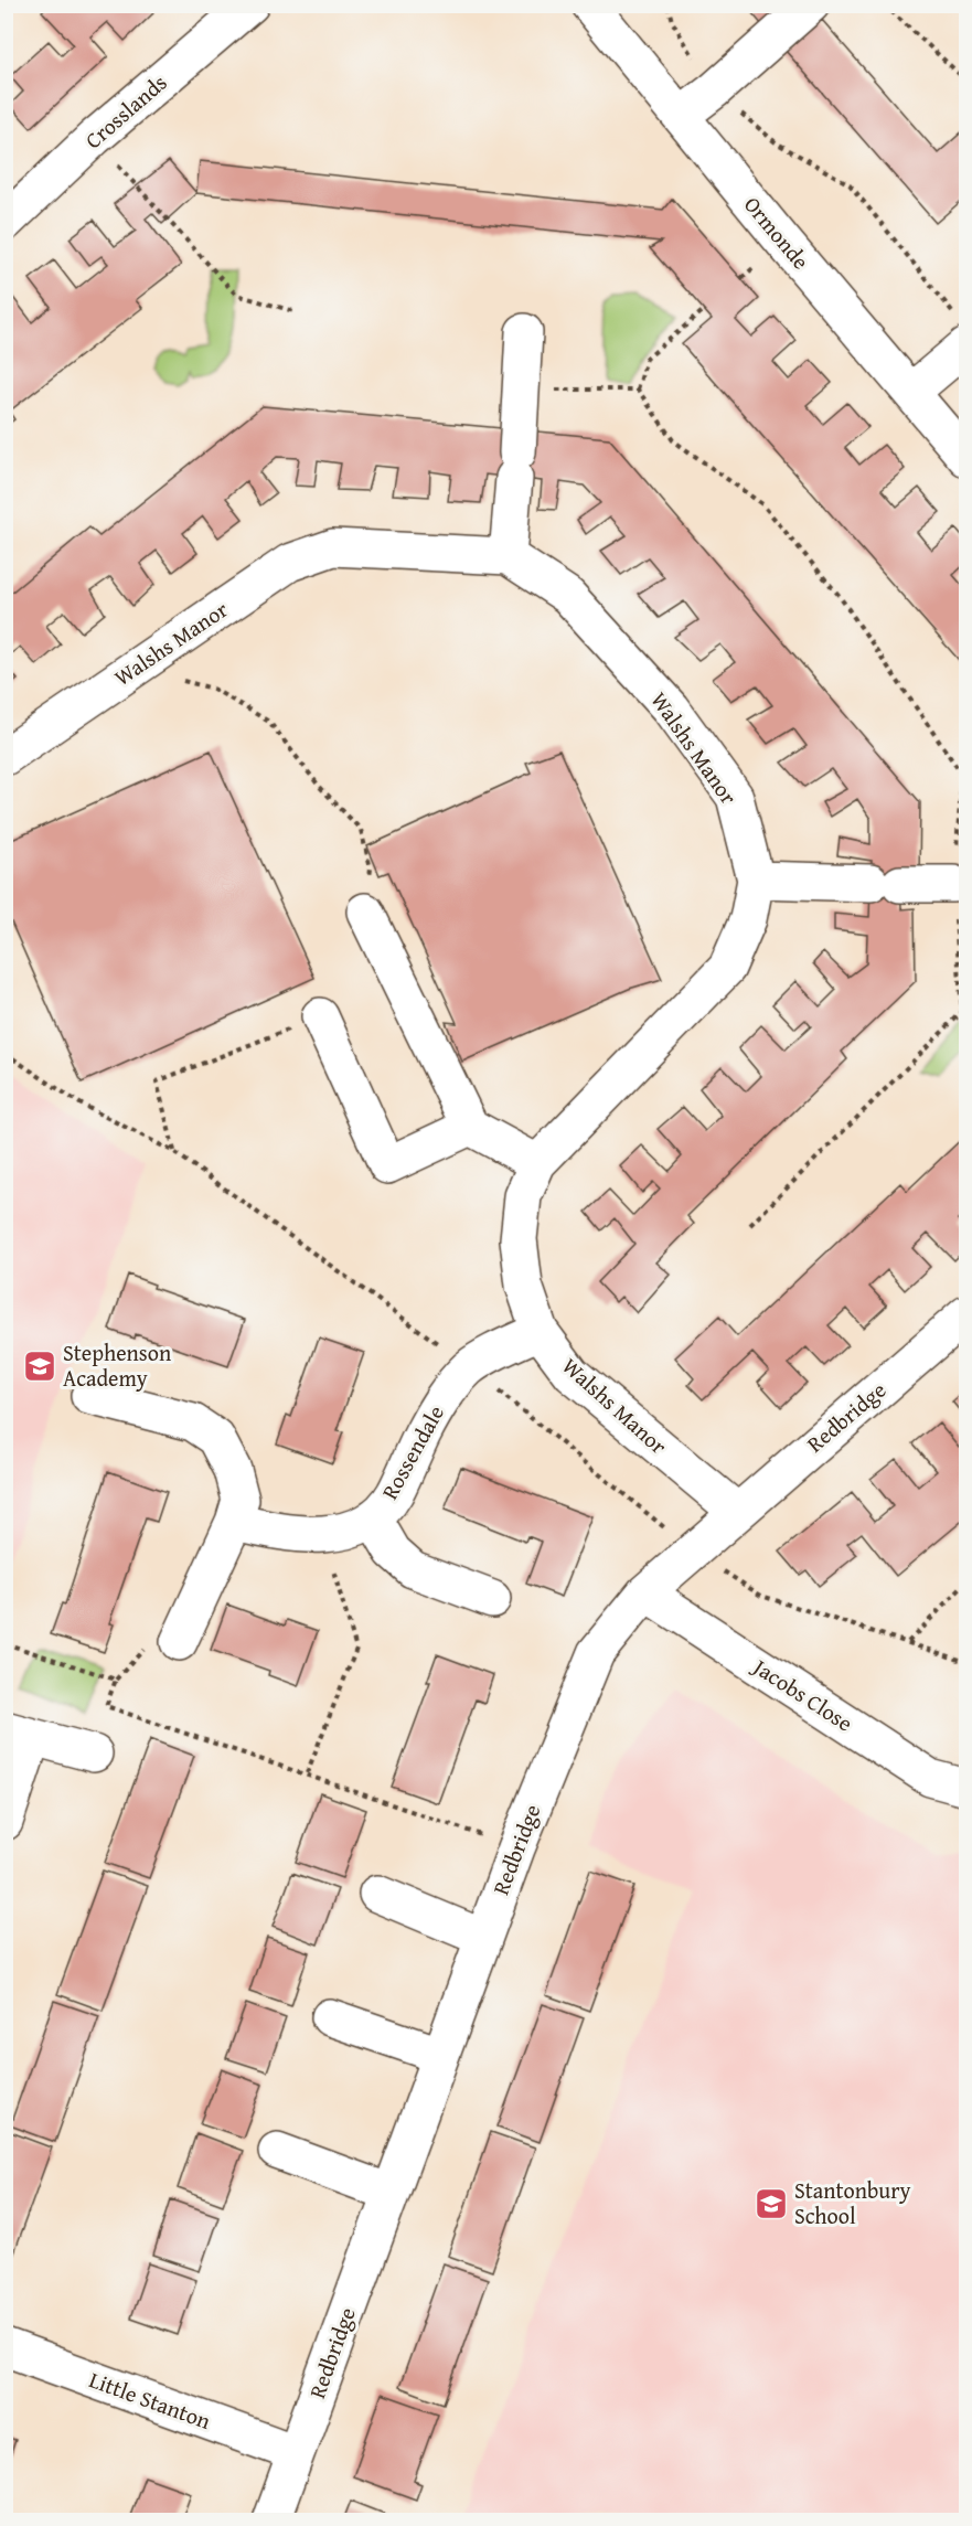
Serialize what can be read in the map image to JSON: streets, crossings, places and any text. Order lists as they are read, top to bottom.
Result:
{
  "streets": {
    "street": [
      "Crosslands",
      "Ormonde",
      "Walshs Manor",
      "Redbridge",
      "Rossendale",
      "Jacobs Close",
      "Little Stanton"
    ]
  },
  "crossings": [
    ["Walshs Manor", "Redbridge"],
    ["Walshs Manor", "Rossendale"],
    ["Redbridge", "Jacobs Close"],
    ["Redbridge", "Little Stanton"]
  ],
  "places": {
    "school or university": ["Stephenson Academy", "Stantonbury School"]
  }
}
